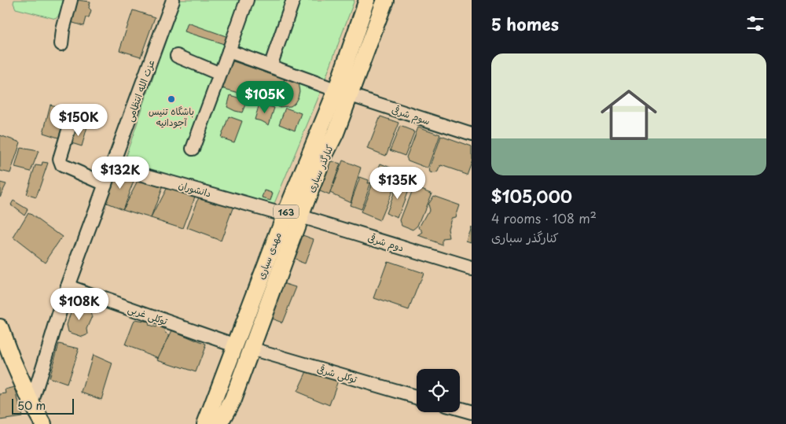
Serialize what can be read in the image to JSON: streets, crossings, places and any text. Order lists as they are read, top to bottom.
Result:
{
  "streets": {
    "main road": ["کنارگذر سباری", "163", "مهدی سباری"],
    "street": [
      "عزت الله انتظامی",
      "سوم شرقی",
      "دانشوران",
      "دوم شرقی",
      "توکلی غربی",
      "توکلی شرقی"
    ]
  },
  "crossings": [
    ["عزت الله انتظامی", "دانشوران"],
    ["عزت الله انتظامی", "توکلی غربی"],
    ["سوم شرقی", "کنارگذر سباری"],
    ["کنارگذر سباری", "دوم شرقی"],
    ["کنارگذر سباری", "مهدی سباری"],
    ["کنارگذر سباری", "توکلی شرقی"]
  ],
  "places": ["باشگاه تنیس آجودانیه"],
  "scale_bar": "50 m",
  "page": {
    "heading": "5 homes",
    "list": [
      {
        "name": "$105,000",
        "note": "4 rooms · 108 m² · کنارگذر سباری"
      }
    ],
    "price": [
      "$105K",
      "$150K",
      "$132K",
      "$135K",
      "$108K"
    ],
    "scale": "50 m"
  }
}
